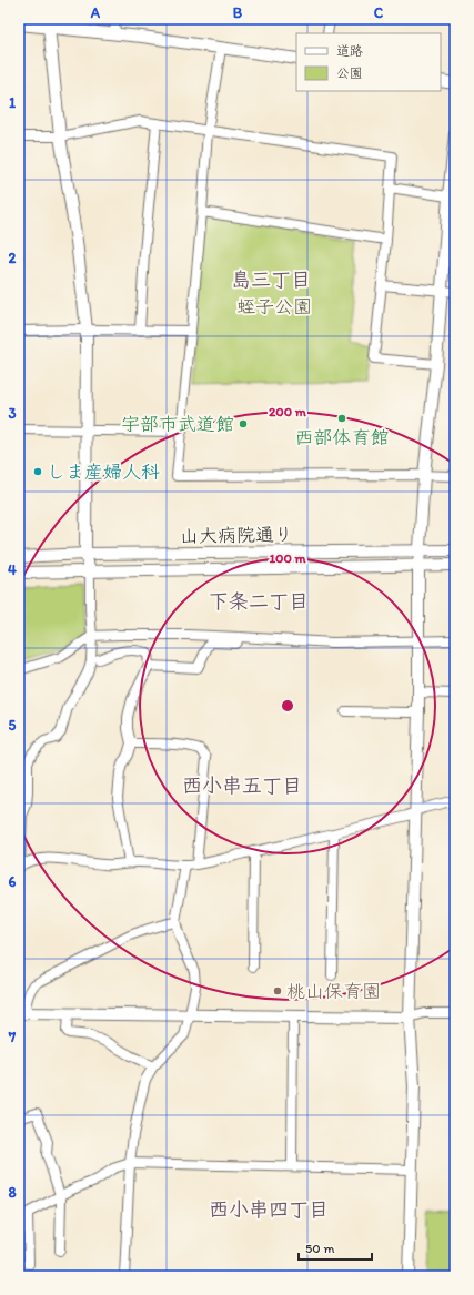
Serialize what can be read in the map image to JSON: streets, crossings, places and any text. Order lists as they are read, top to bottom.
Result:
{
  "streets": {
    "street": ["山大病院通り"]
  },
  "districts": [
    "島三丁目",
    "下条二丁目",
    "西小串五丁目",
    "西小串四丁目"
  ],
  "parks": ["蛭子公園"],
  "places": [
    "西部体育館",
    "宇部市武道館",
    "しま産婦人科",
    "桃山保育園"
  ],
  "legend": ["道路", "公園"],
  "scale_bar": "50 m",
  "grid": {
    "columns": ["A", "B", "C"],
    "rows": [
      "1",
      "2",
      "3",
      "4",
      "5",
      "6",
      "7",
      "8"
    ]
  },
  "rings": ["200 m", "100 m"]
}
